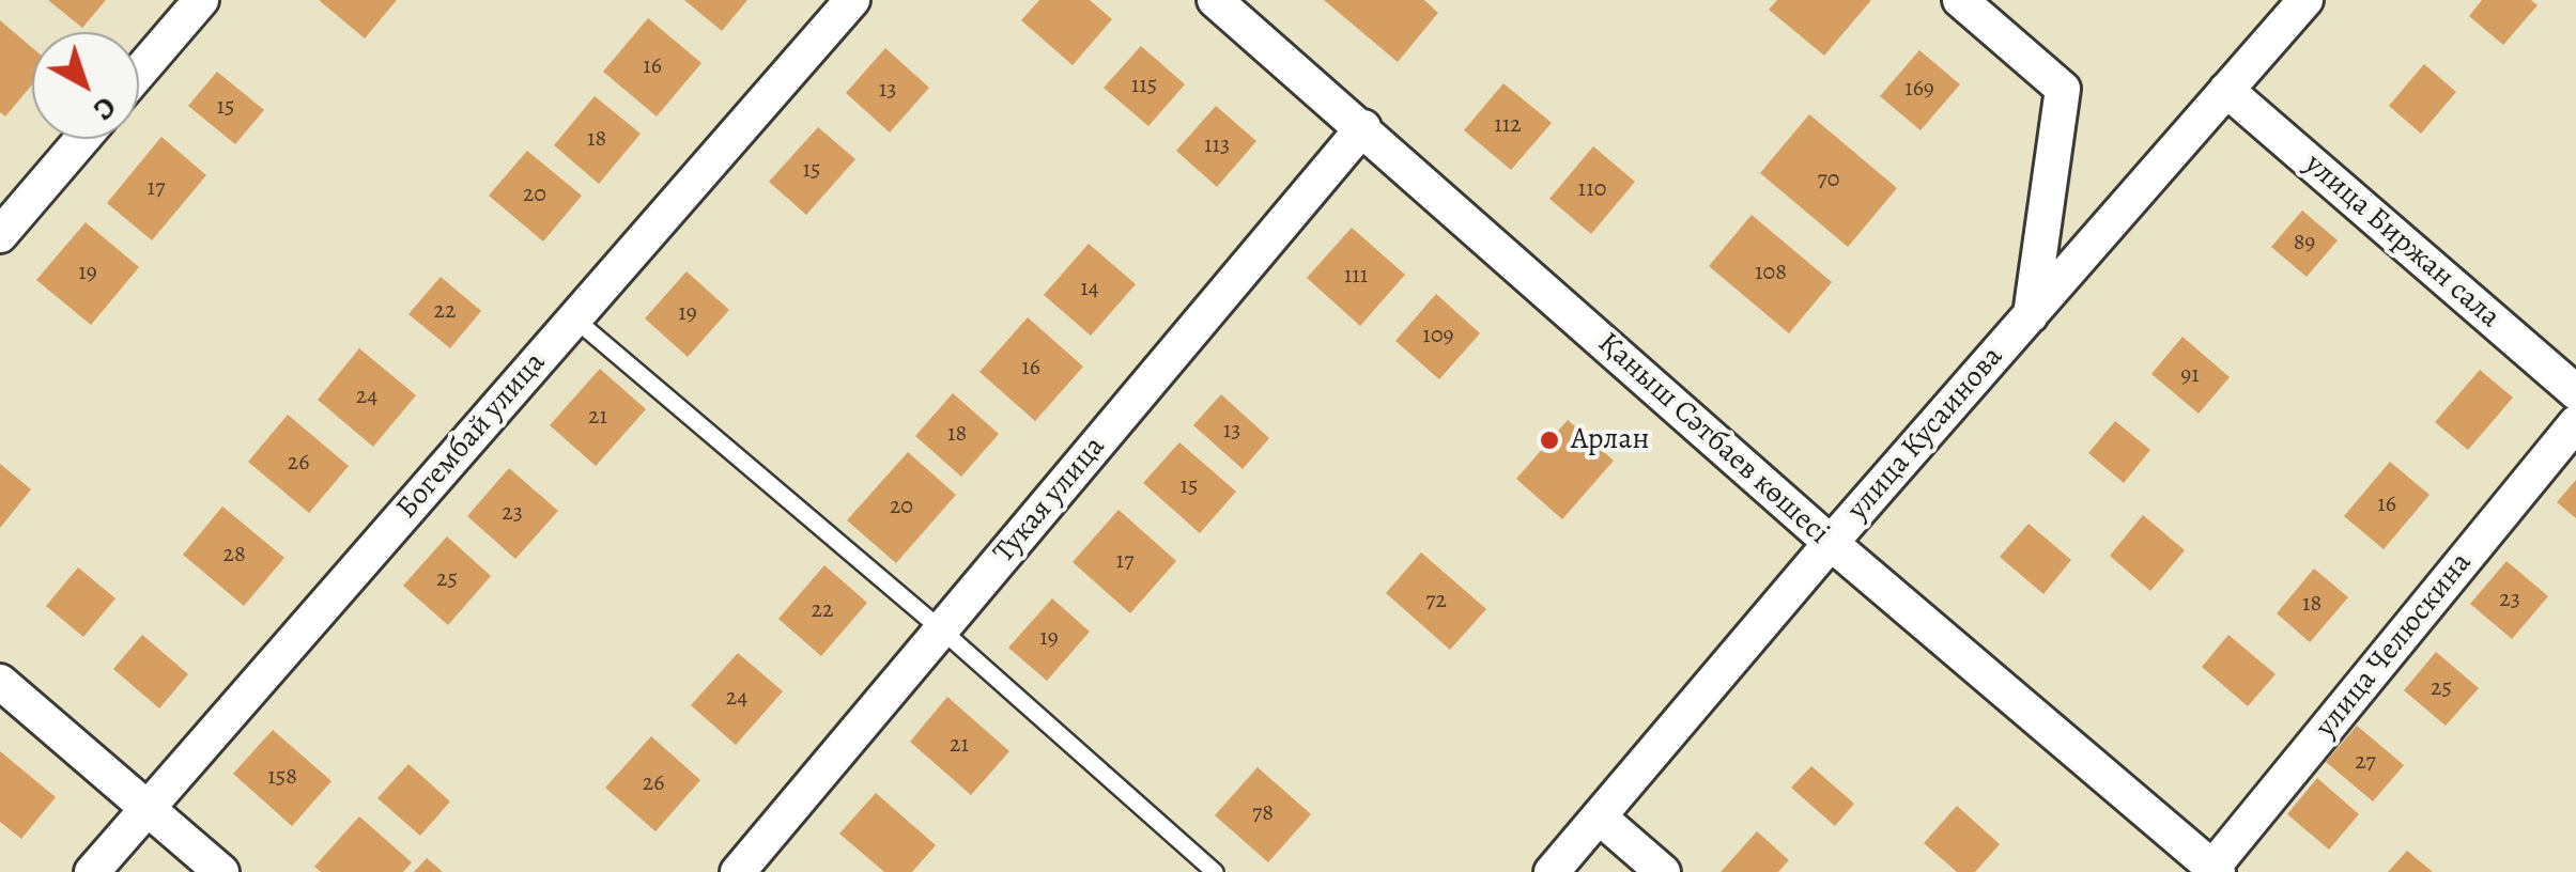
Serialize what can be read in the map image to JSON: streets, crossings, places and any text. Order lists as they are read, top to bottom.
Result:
{
  "streets": {
    "street": [
      "улица Биржан сала",
      "улица Кусаинова",
      "Богембай улица",
      "Қаныш Сәтбаев көшесі",
      "Тукая улица",
      "улица Челюскина"
    ]
  },
  "crossings": [
    ["улица Биржан сала", "улица Кусаинова"],
    ["улица Кусаинова", "Қаныш Сәтбаев көшесі"],
    ["Қаныш Сәтбаев көшесі", "Тукая улица"],
    ["Қаныш Сәтбаев көшесі", "улица Челюскина"]
  ],
  "places": ["Арлан"],
  "house_numbers": [
    "16",
    "115",
    "169",
    "13",
    "15",
    "112",
    "18",
    "113",
    "15",
    "70",
    "17",
    "110",
    "20",
    "89",
    "19",
    "108",
    "111",
    "14",
    "22",
    "19",
    "109",
    "16",
    "91",
    "24",
    "21",
    "13",
    "18",
    "26",
    "15",
    "16",
    "20",
    "23",
    "28",
    "17",
    "25",
    "23",
    "72",
    "18",
    "22",
    "19",
    "25",
    "24",
    "21",
    "27",
    "158",
    "26",
    "78"
  ],
  "north": "bottom right"
}
